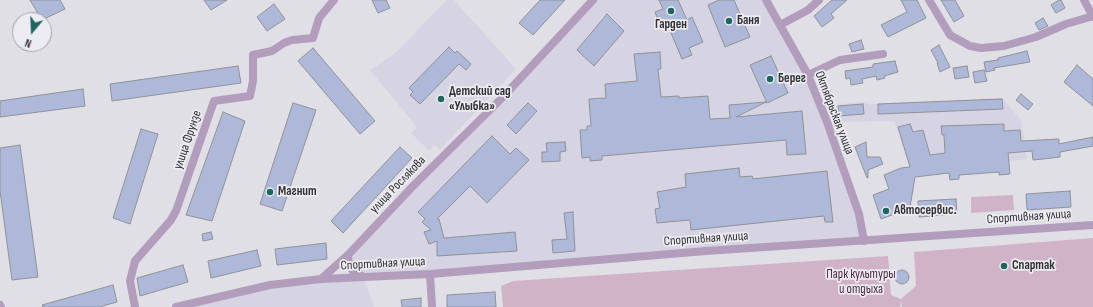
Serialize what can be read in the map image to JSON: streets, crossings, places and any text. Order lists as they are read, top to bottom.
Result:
{
  "streets": {
    "street": [
      "Октябрьская улица",
      "улица Фрунзе",
      "улица Рослякова",
      "Спортивная улица"
    ]
  },
  "crossings": [
    ["Октябрьская улица", "Спортивная улица"],
    ["улица Рослякова", "Спортивная улица"]
  ],
  "parks": ["Парк культуры и отдыха"],
  "places": [
    "Гарден",
    "Баня",
    "Берег",
    "Детский сад «Улыбка»",
    "Магнит",
    "Автосервис.",
    "Спартак"
  ],
  "north": "bottom"
}
